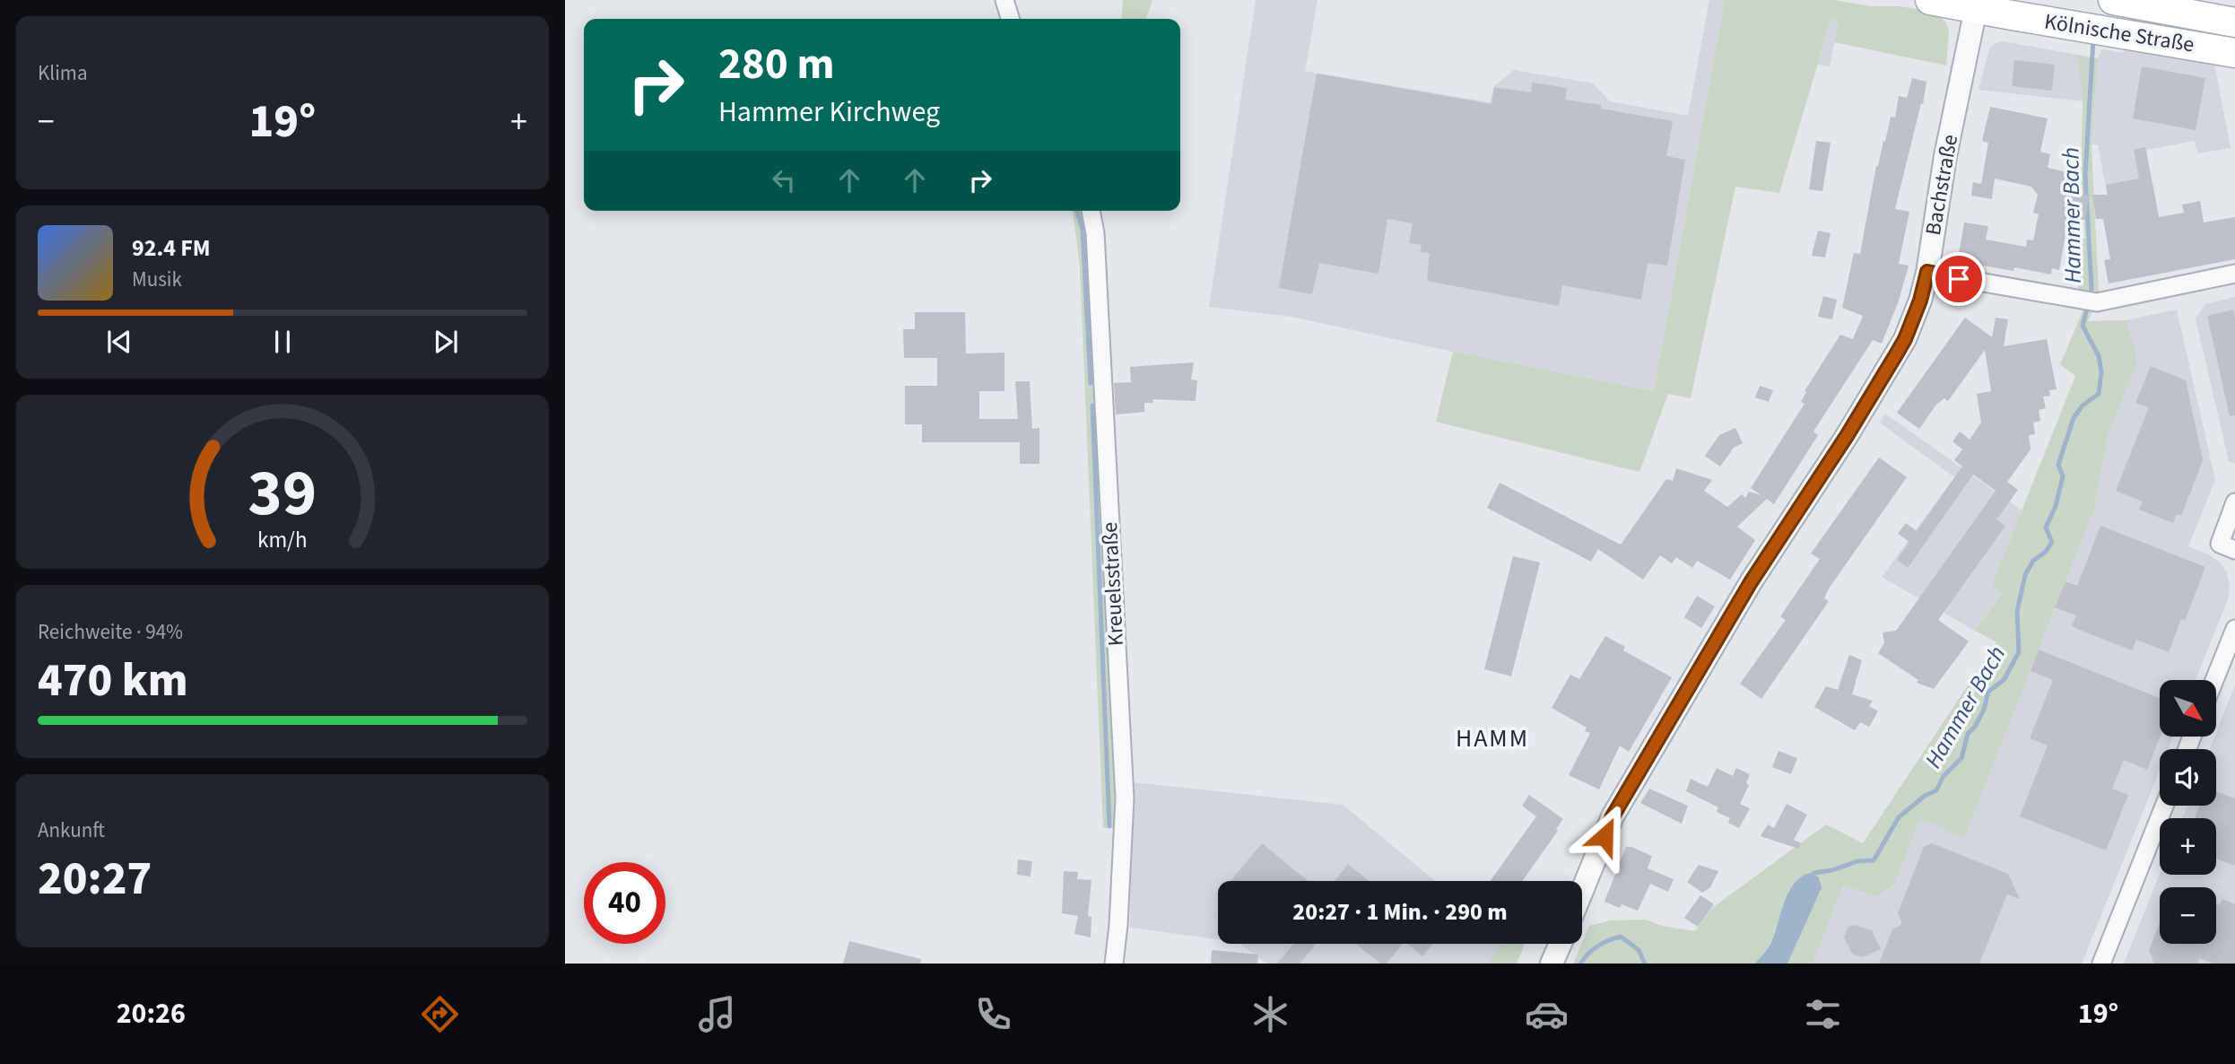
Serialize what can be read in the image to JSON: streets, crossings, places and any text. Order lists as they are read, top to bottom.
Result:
{
  "streets": {
    "main road": ["Kölnische Straße"],
    "street": ["Bachstraße", "Kreuelsstraße"]
  },
  "crossings": [
    ["Kölnische Straße", "Bachstraße"]
  ],
  "districts": ["HAMM"],
  "water": ["Hammer Bach"],
  "north": "bottom right",
  "page": {
    "tile": [
      "Klima",
      ["Reichweite · 94%", "470 km"],
      ["Ankunft", "20:27"]
    ],
    "turn": ["280 m", "Hammer Kirchweg"],
    "heat": ["−", "19°", "+"],
    "song": ["92.4 FM", "Musik"],
    "map_buttons": ["+", "−"],
    "limit": "40",
    "trip": "20:27 · 1 Min. · 290 m",
    "tabs": ["20:26", "19°"],
    "gauge": ["39", "km/h"]
  }
}
